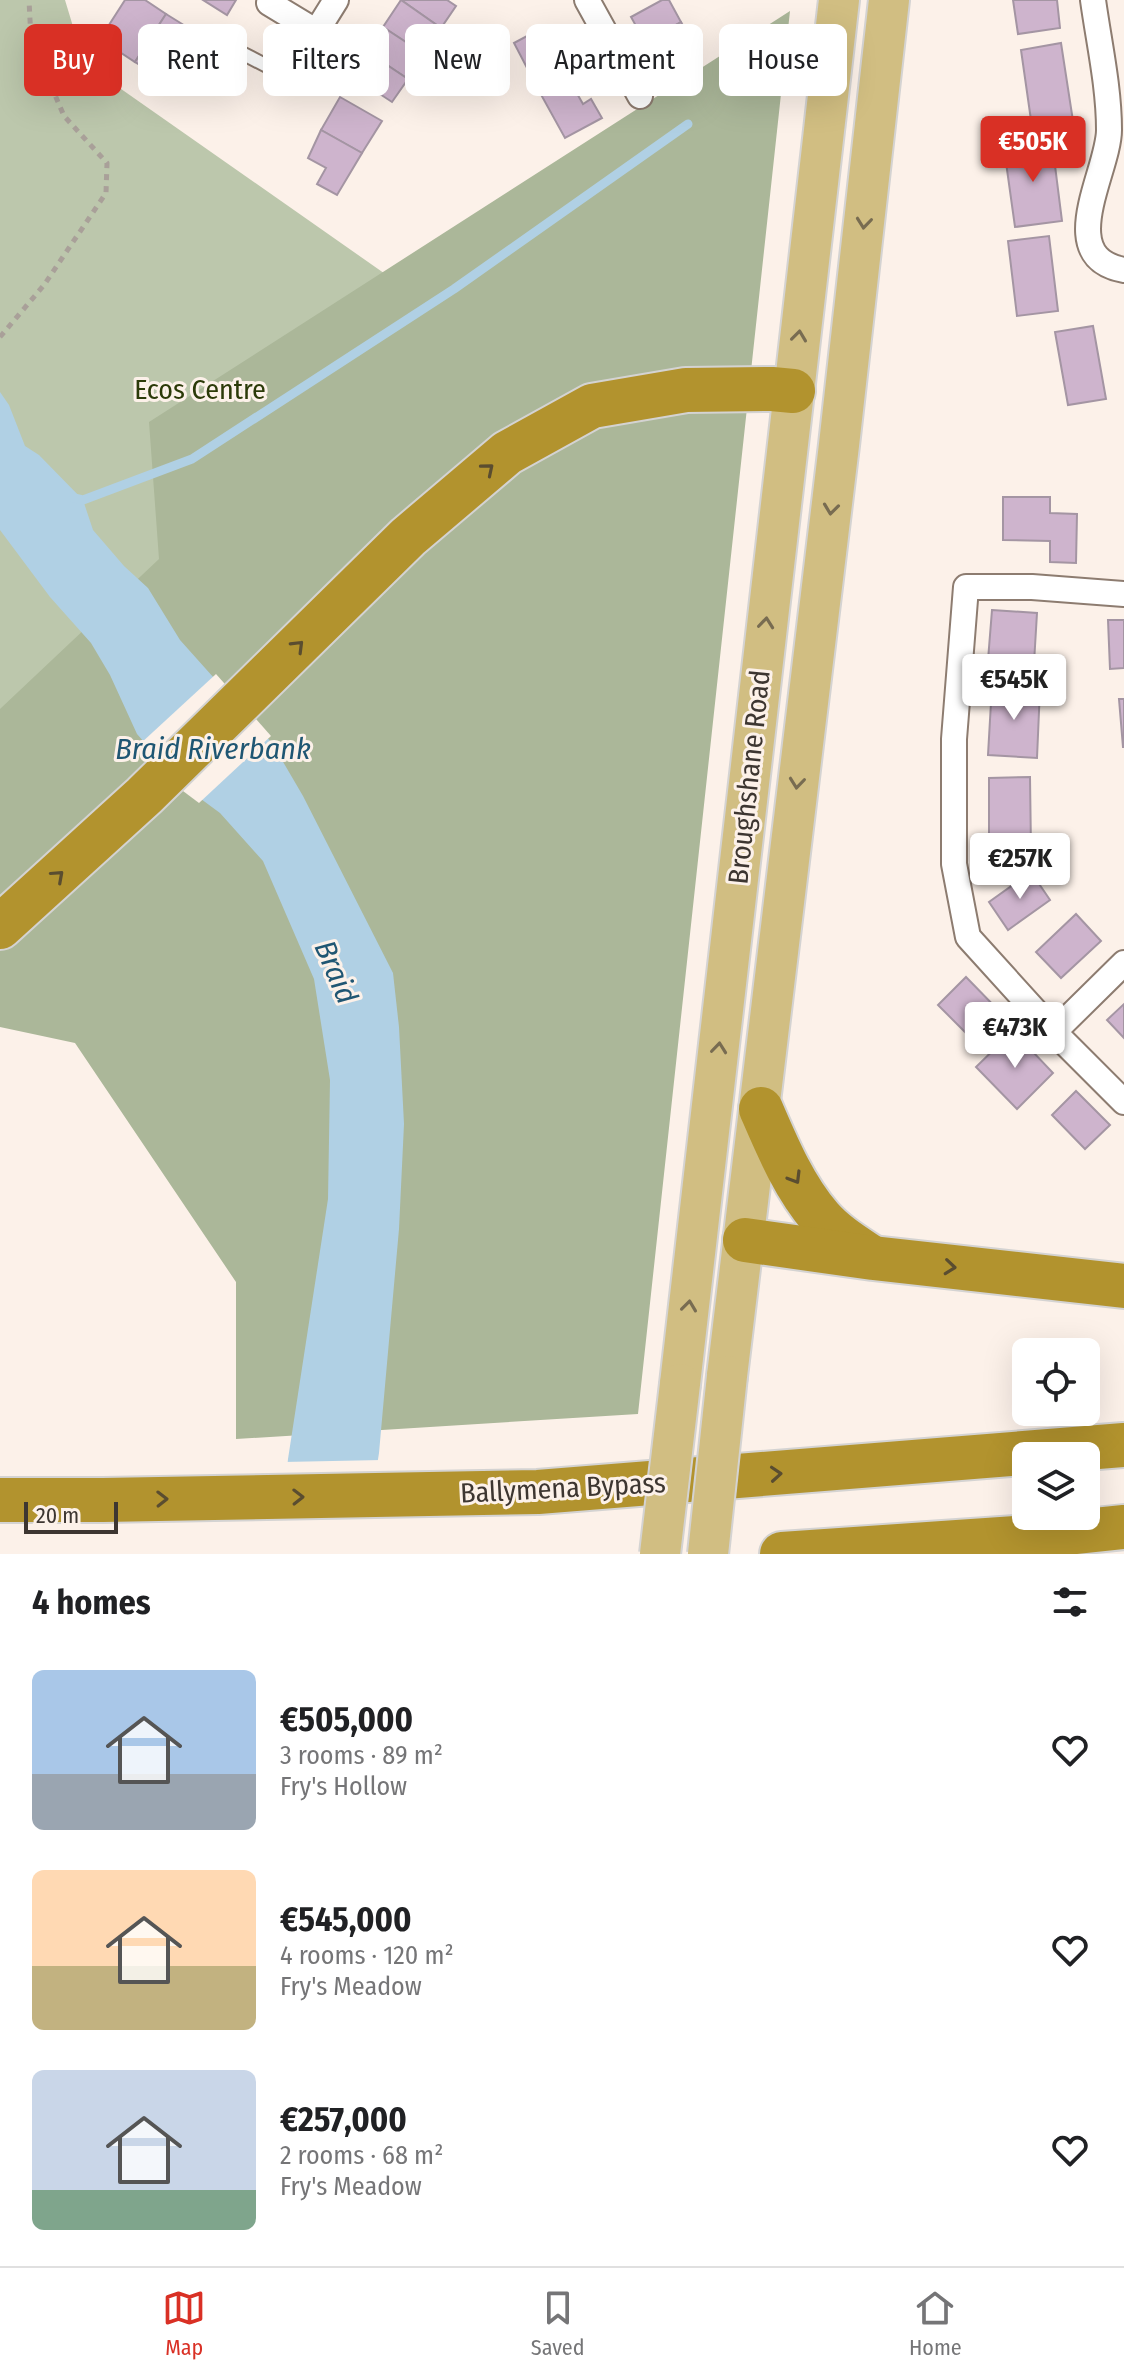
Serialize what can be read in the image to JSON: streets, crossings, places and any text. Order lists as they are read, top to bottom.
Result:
{
  "streets": {
    "highway": ["Ballymena Bypass"],
    "main road": ["Broughshane Road"]
  },
  "water": ["Braid Riverbank", "Braid"],
  "parks": ["Ecos Centre"],
  "scale_bar": "20 m",
  "page": {
    "chip": [
      "Buy",
      "Rent",
      "Filters",
      "New",
      "Apartment",
      "House"
    ],
    "price": [
      "€505K",
      "€545K",
      "€257K",
      "€473K"
    ],
    "scale": "20 m",
    "heading": "4 homes",
    "list": [
      {
        "name": "€505,000",
        "note": "3 rooms · 89 m² · Fry's Hollow"
      },
      {
        "name": "€545,000",
        "note": "4 rooms · 120 m² · Fry's Meadow"
      },
      {
        "name": "€257,000",
        "note": "2 rooms · 68 m² · Fry's Meadow"
      }
    ],
    "tabs": ["Map", "Saved", "Home"]
  }
}
